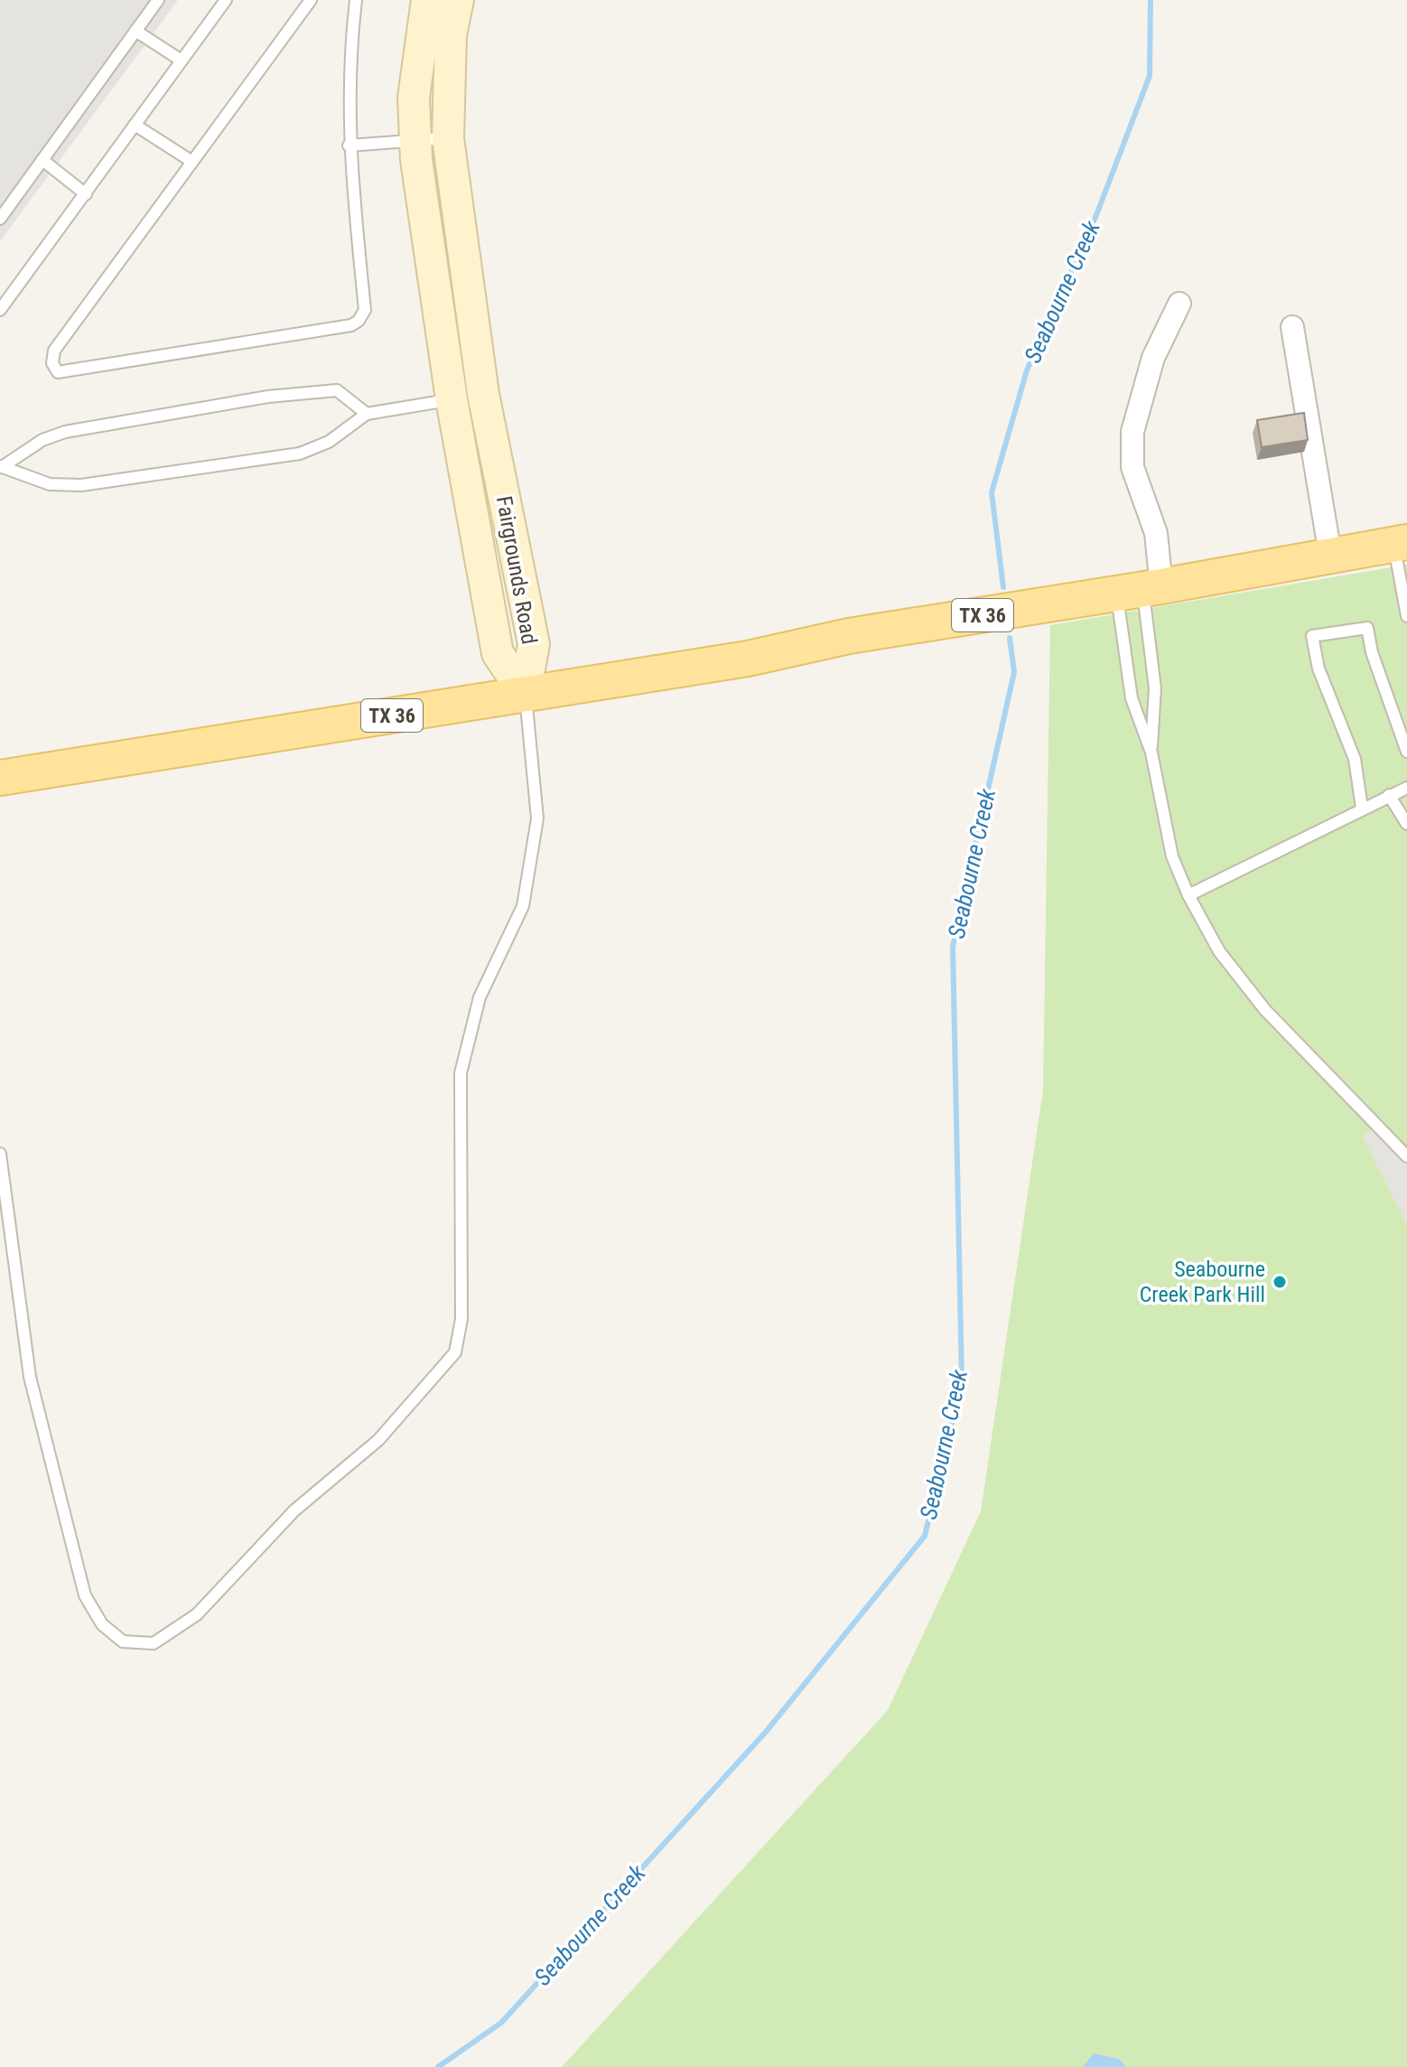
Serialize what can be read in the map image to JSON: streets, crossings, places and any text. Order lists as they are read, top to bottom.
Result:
{
  "streets": {
    "main road": ["TX 36"],
    "street": ["Fairgrounds Road"]
  },
  "crossings": [
    ["Fairgrounds Road", "TX 36"]
  ],
  "water": ["Seabourne Creek"],
  "places": ["Seabourne Creek Park Hill"]
}
